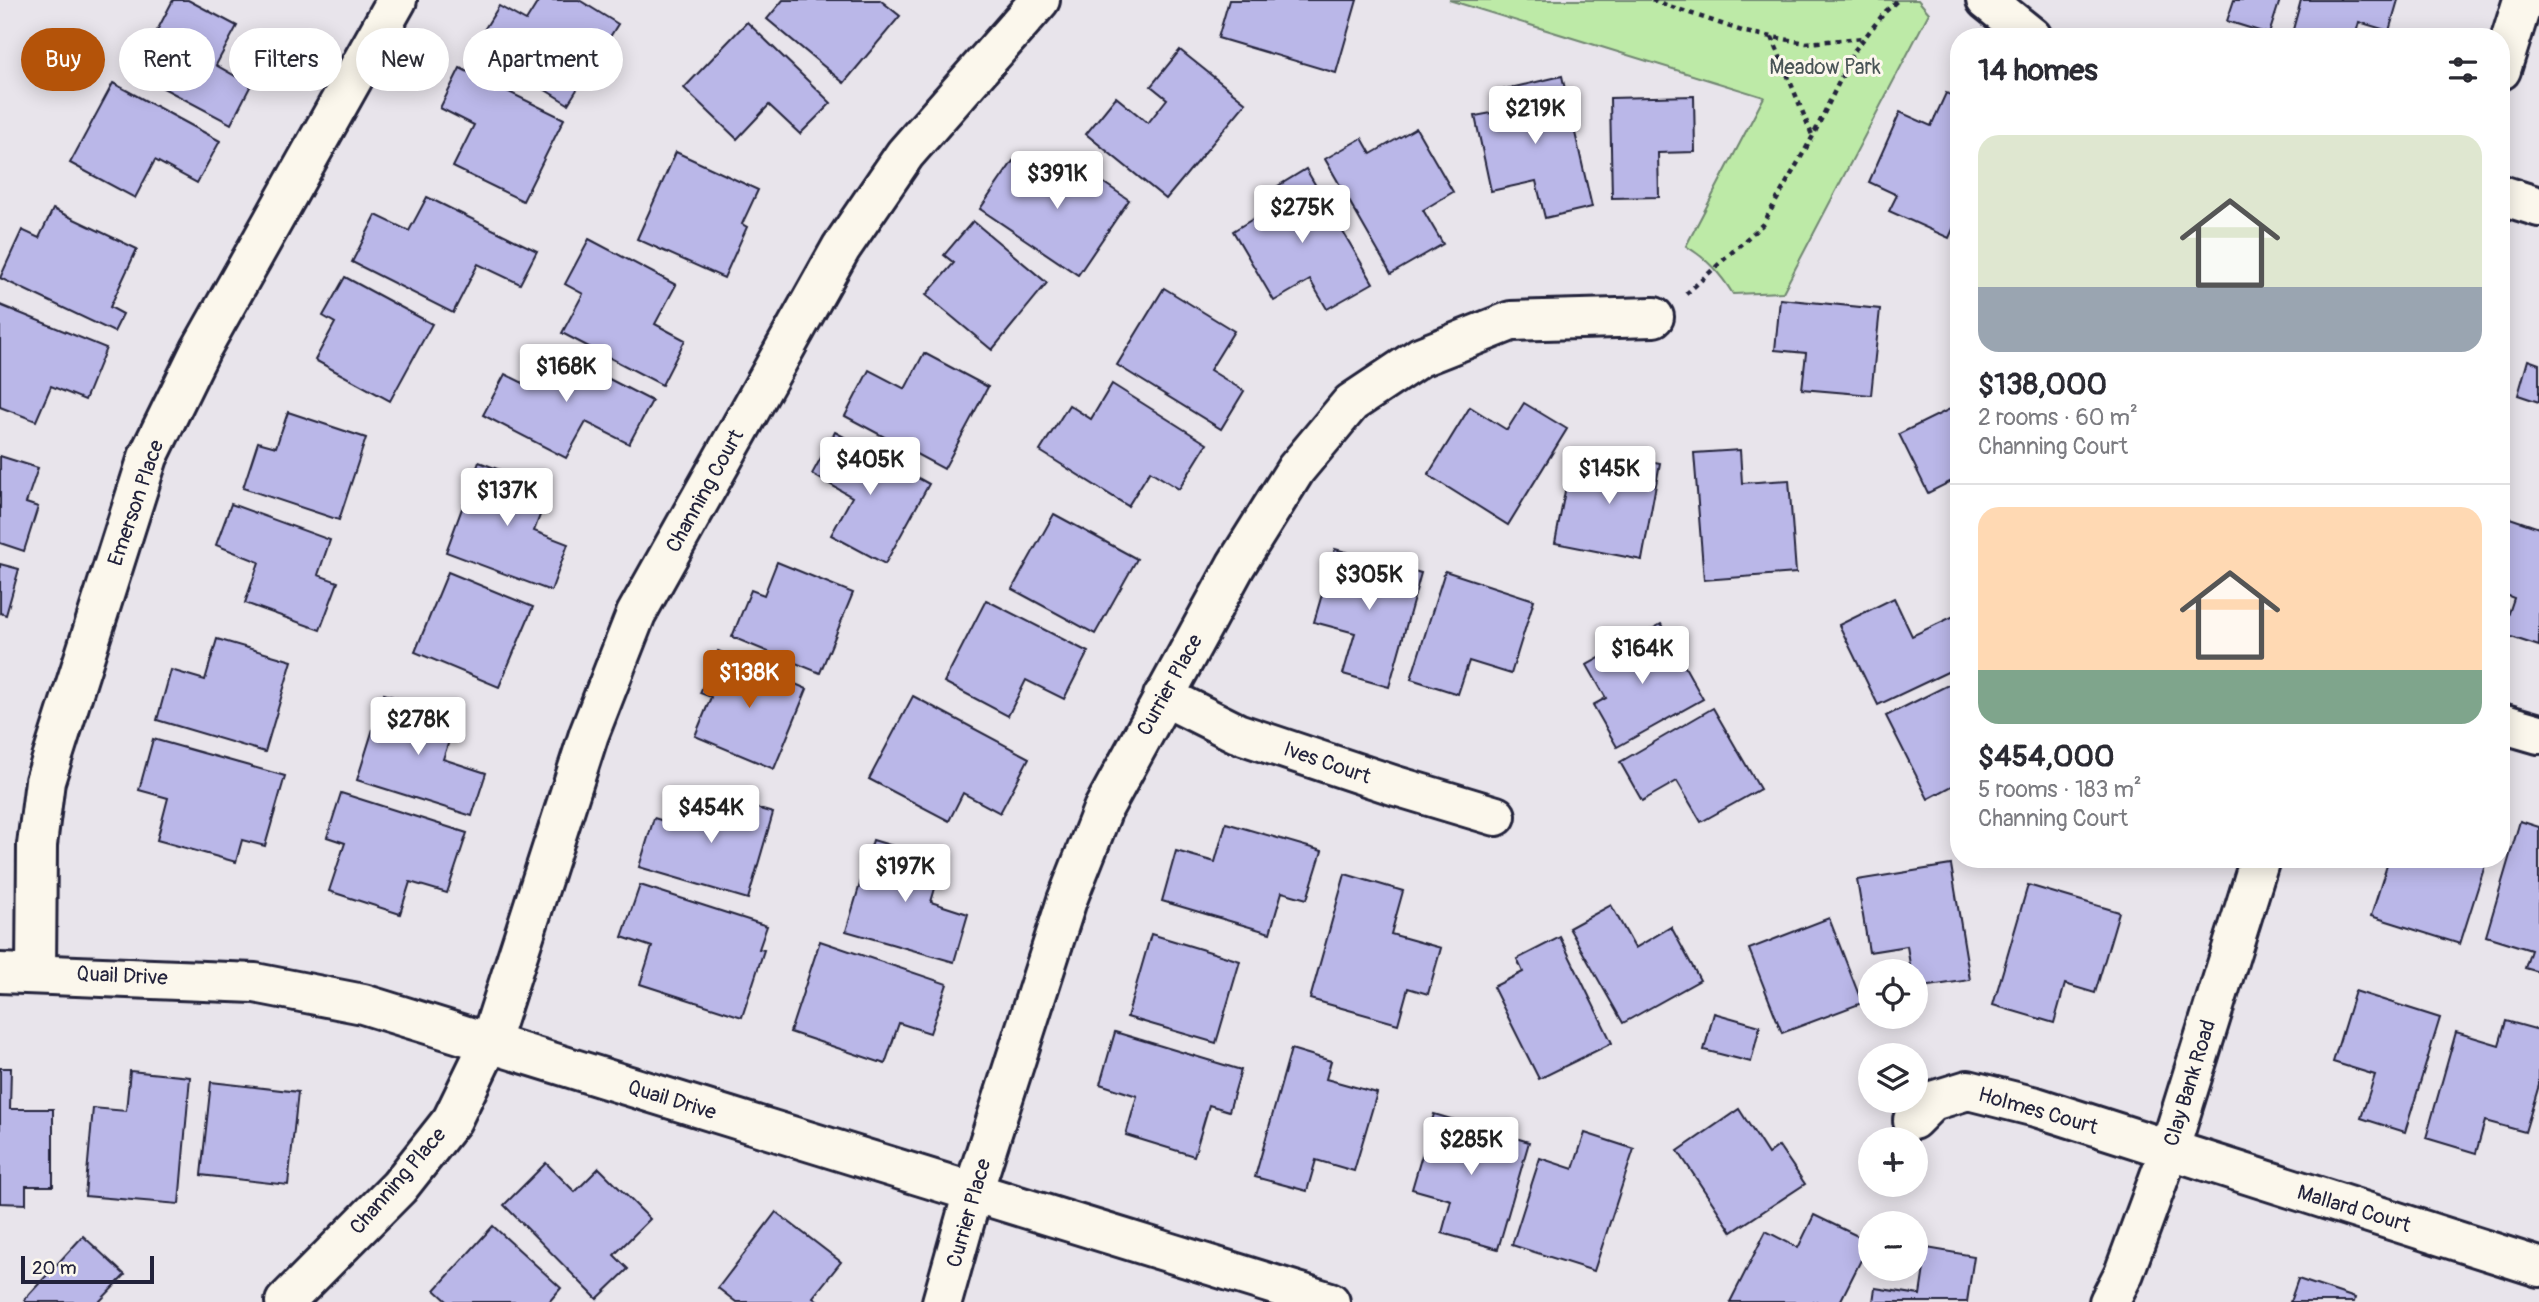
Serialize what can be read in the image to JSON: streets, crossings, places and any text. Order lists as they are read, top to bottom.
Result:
{
  "streets": {
    "street": [
      "Channing Court",
      "Emerson Place",
      "Currier Place",
      "Ives Court",
      "Quail Drive",
      "Clay Bank Road",
      "Holmes Court",
      "Channing Place",
      "Mallard Court"
    ]
  },
  "crossings": [
    ["Channing Court", "Quail Drive"],
    ["Channing Court", "Channing Place"],
    ["Emerson Place", "Quail Drive"],
    ["Currier Place", "Ives Court"],
    ["Currier Place", "Quail Drive"],
    ["Quail Drive", "Channing Place"],
    ["Clay Bank Road", "Holmes Court"],
    ["Clay Bank Road", "Mallard Court"],
    ["Holmes Court", "Mallard Court"]
  ],
  "parks": ["Meadow Park"],
  "scale_bar": "20 m",
  "page": {
    "chip": [
      "Buy",
      "Rent",
      "Filters",
      "New",
      "Apartment"
    ],
    "heading": "14 homes",
    "price": [
      "$219K",
      "$391K",
      "$275K",
      "$168K",
      "$405K",
      "$145K",
      "$137K",
      "$305K",
      "$164K",
      "$138K",
      "$278K",
      "$454K",
      "$197K",
      "$285K"
    ],
    "list": [
      {
        "name": "$138,000",
        "note": "2 rooms · 60 m² · Channing Court"
      },
      {
        "name": "$454,000",
        "note": "5 rooms · 183 m² · Channing Court"
      }
    ],
    "map_buttons": ["+", "−"],
    "scale": "20 m"
  }
}
